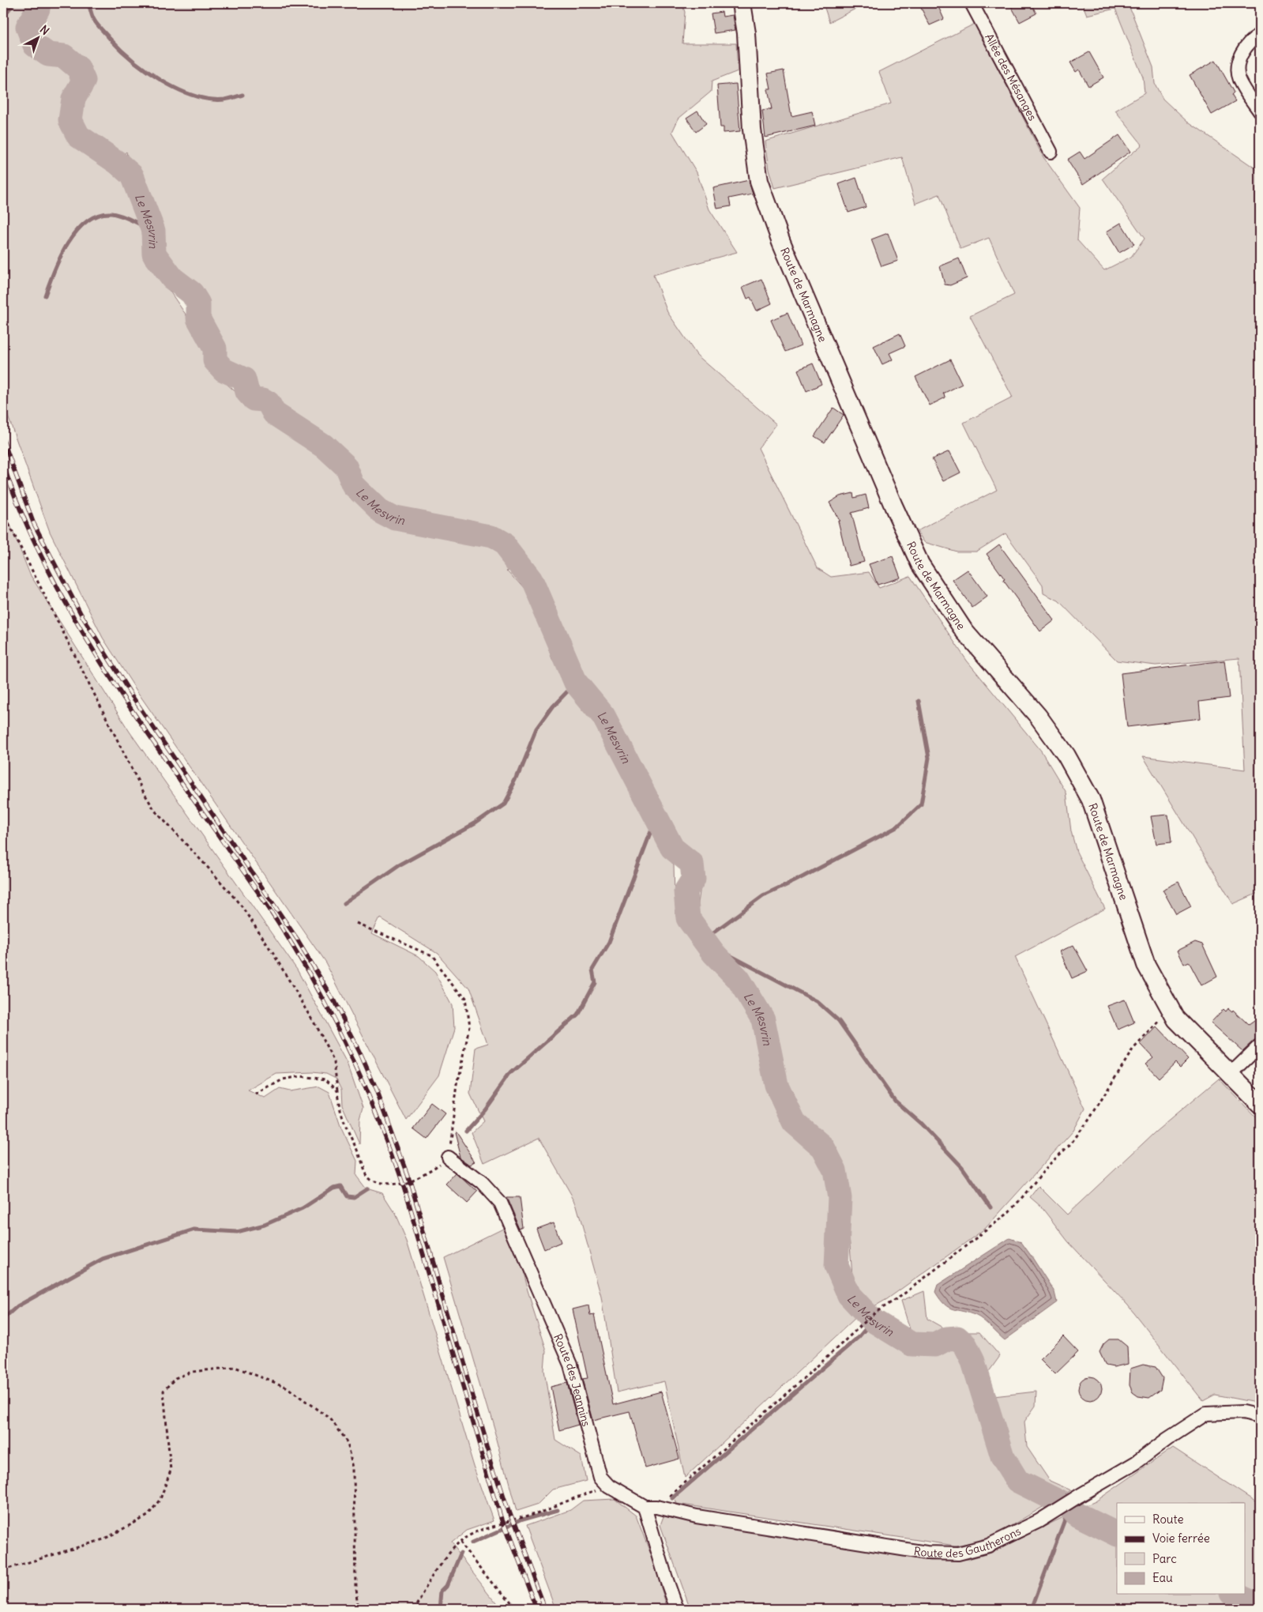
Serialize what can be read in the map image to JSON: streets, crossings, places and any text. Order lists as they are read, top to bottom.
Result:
{
  "streets": {
    "main road": ["Route de Marmagne"],
    "street": ["Allée des Mésanges", "Route des Jeannins", "Route des Gautherons"]
  },
  "crossings": [
    ["Route des Jeannins", "Route des Gautherons"]
  ],
  "water": ["Le Mesvrin"],
  "legend": [
    "Route",
    "Voie ferrée",
    "Parc",
    "Eau"
  ],
  "north": "top right"
}
